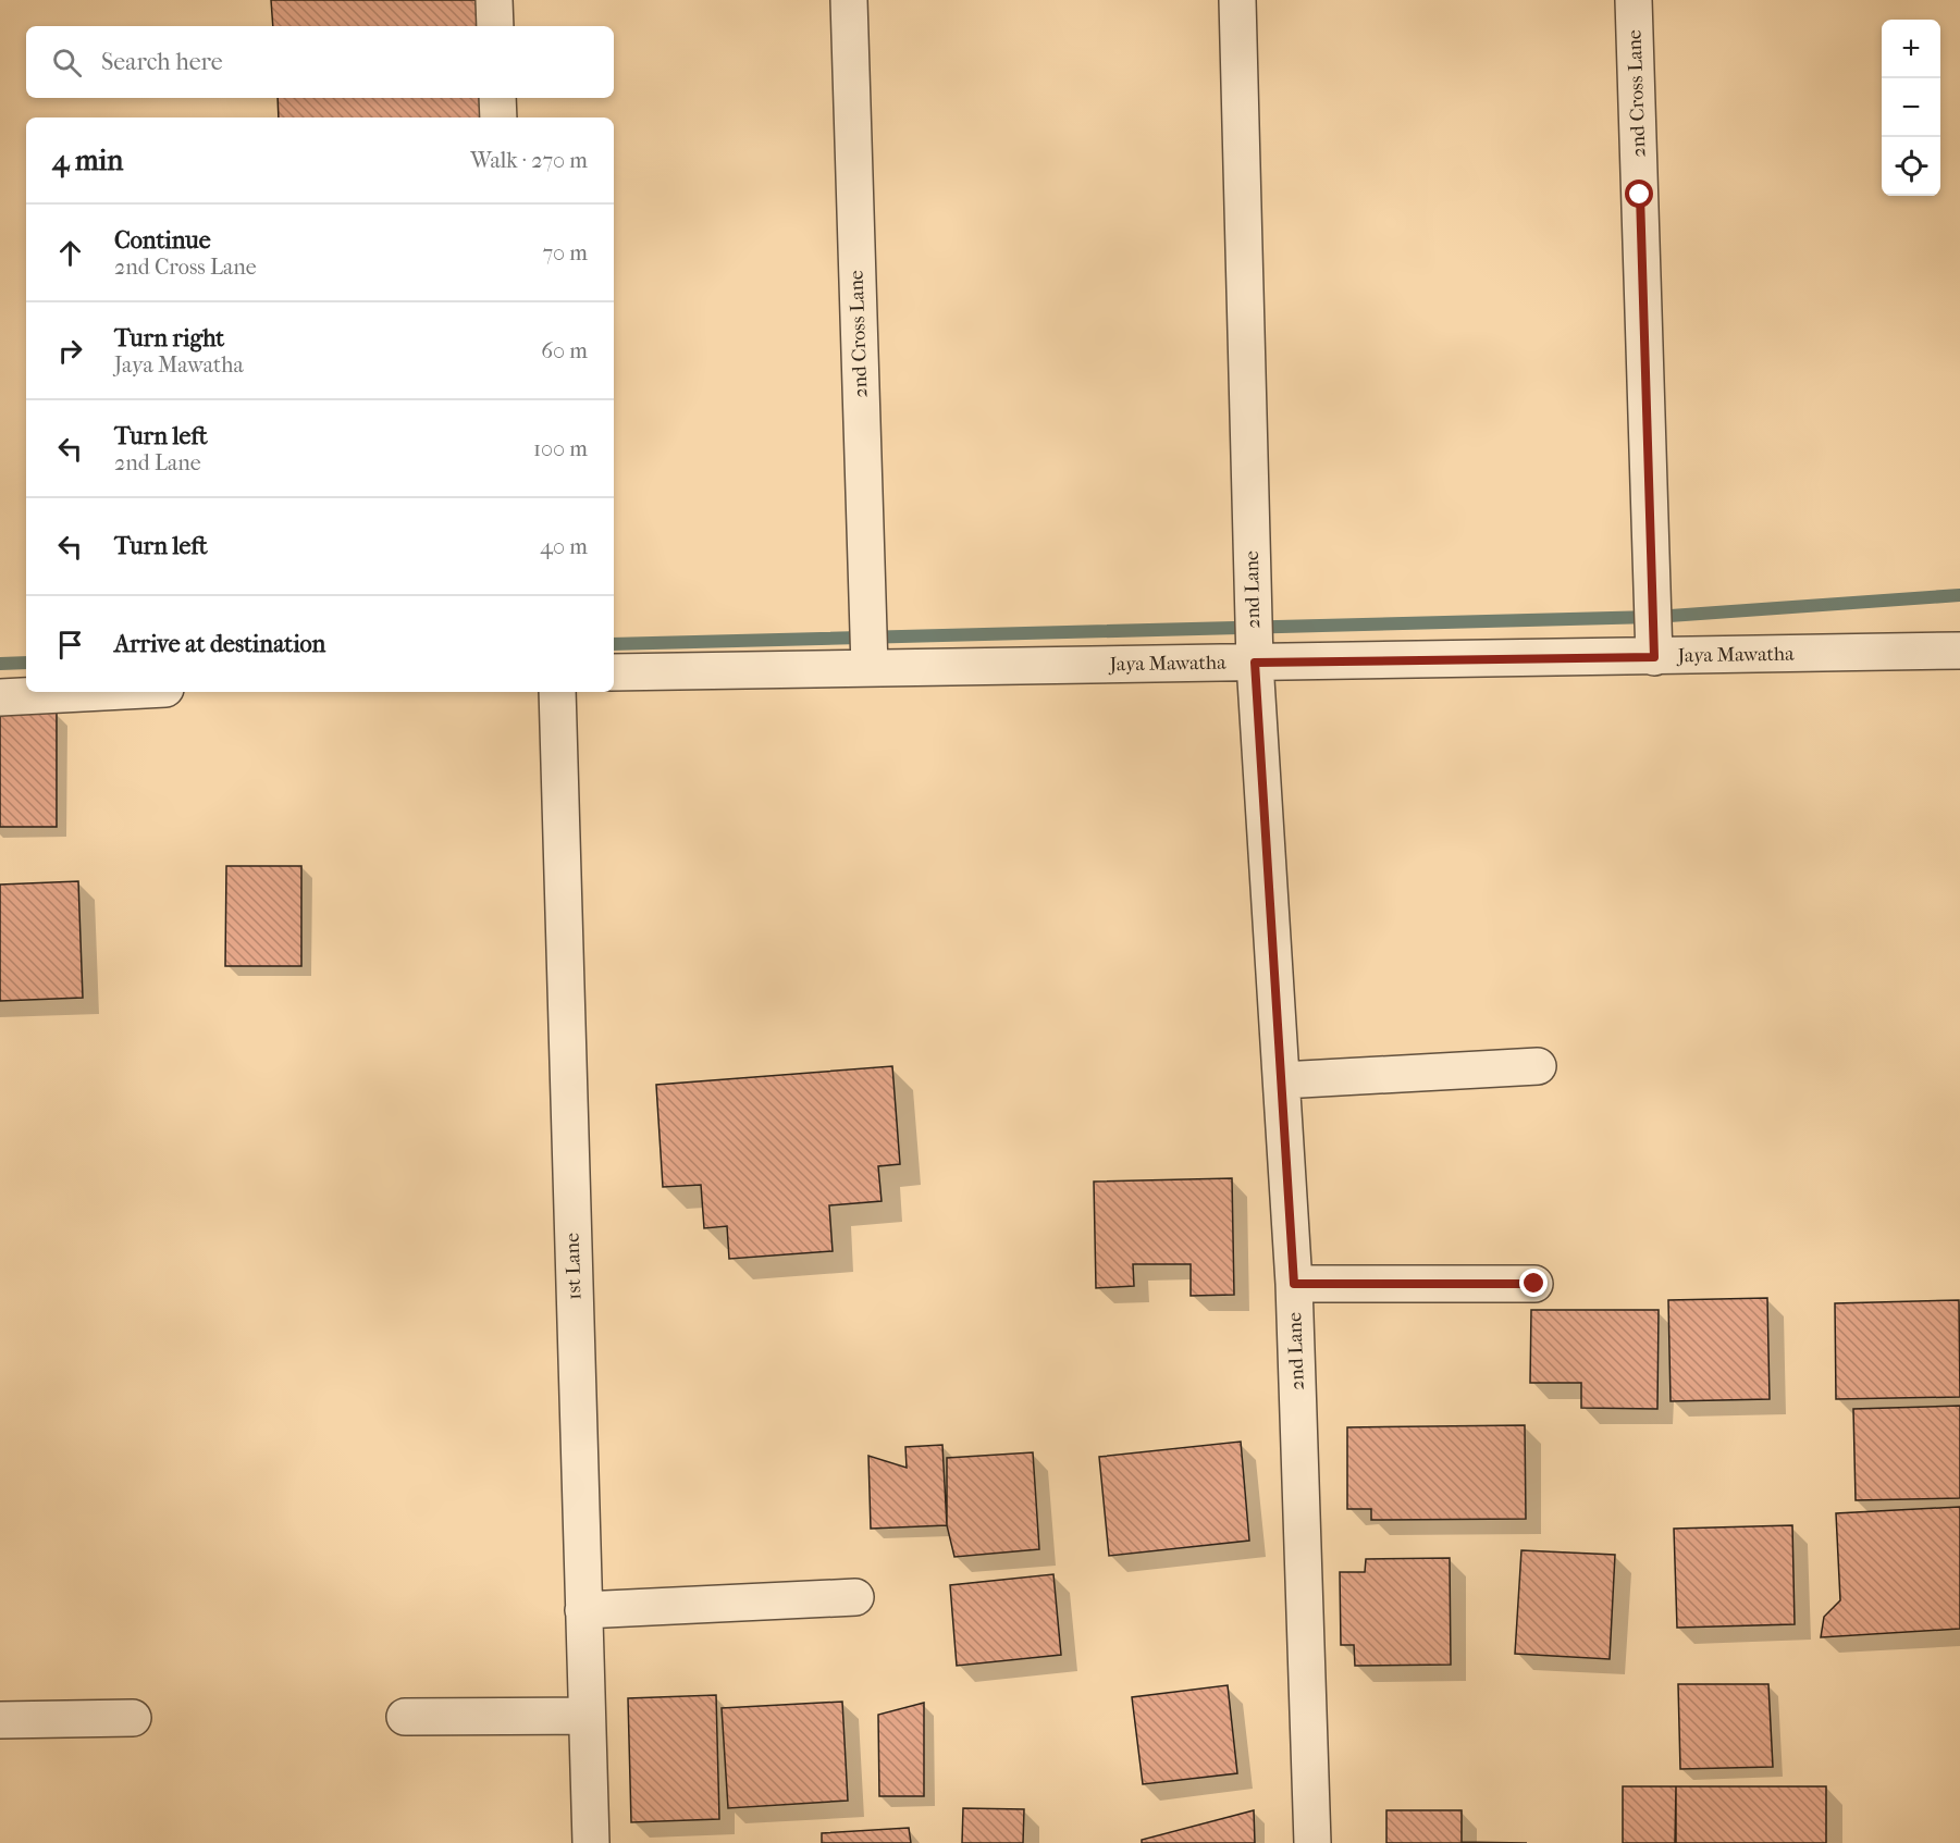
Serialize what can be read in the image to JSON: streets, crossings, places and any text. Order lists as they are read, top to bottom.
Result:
{
  "streets": {
    "street": [
      "2nd Cross Lane",
      "2nd Lane",
      "Jaya Mawatha",
      "1st Lane"
    ]
  },
  "crossings": [
    ["2nd Cross Lane", "Jaya Mawatha"],
    ["2nd Lane", "Jaya Mawatha"]
  ],
  "page": {
    "map_buttons": ["+", "−"],
    "search": "Search here",
    "heading": ["4 min", "Walk · 270 m"],
    "list": [
      ["Continue", "2nd Cross Lane", "70 m"],
      ["Turn right", "Jaya Mawatha", "60 m"],
      ["Turn left", "2nd Lane", "100 m"],
      ["Turn left", "40 m"],
      "Arrive at destination"
    ]
  }
}
